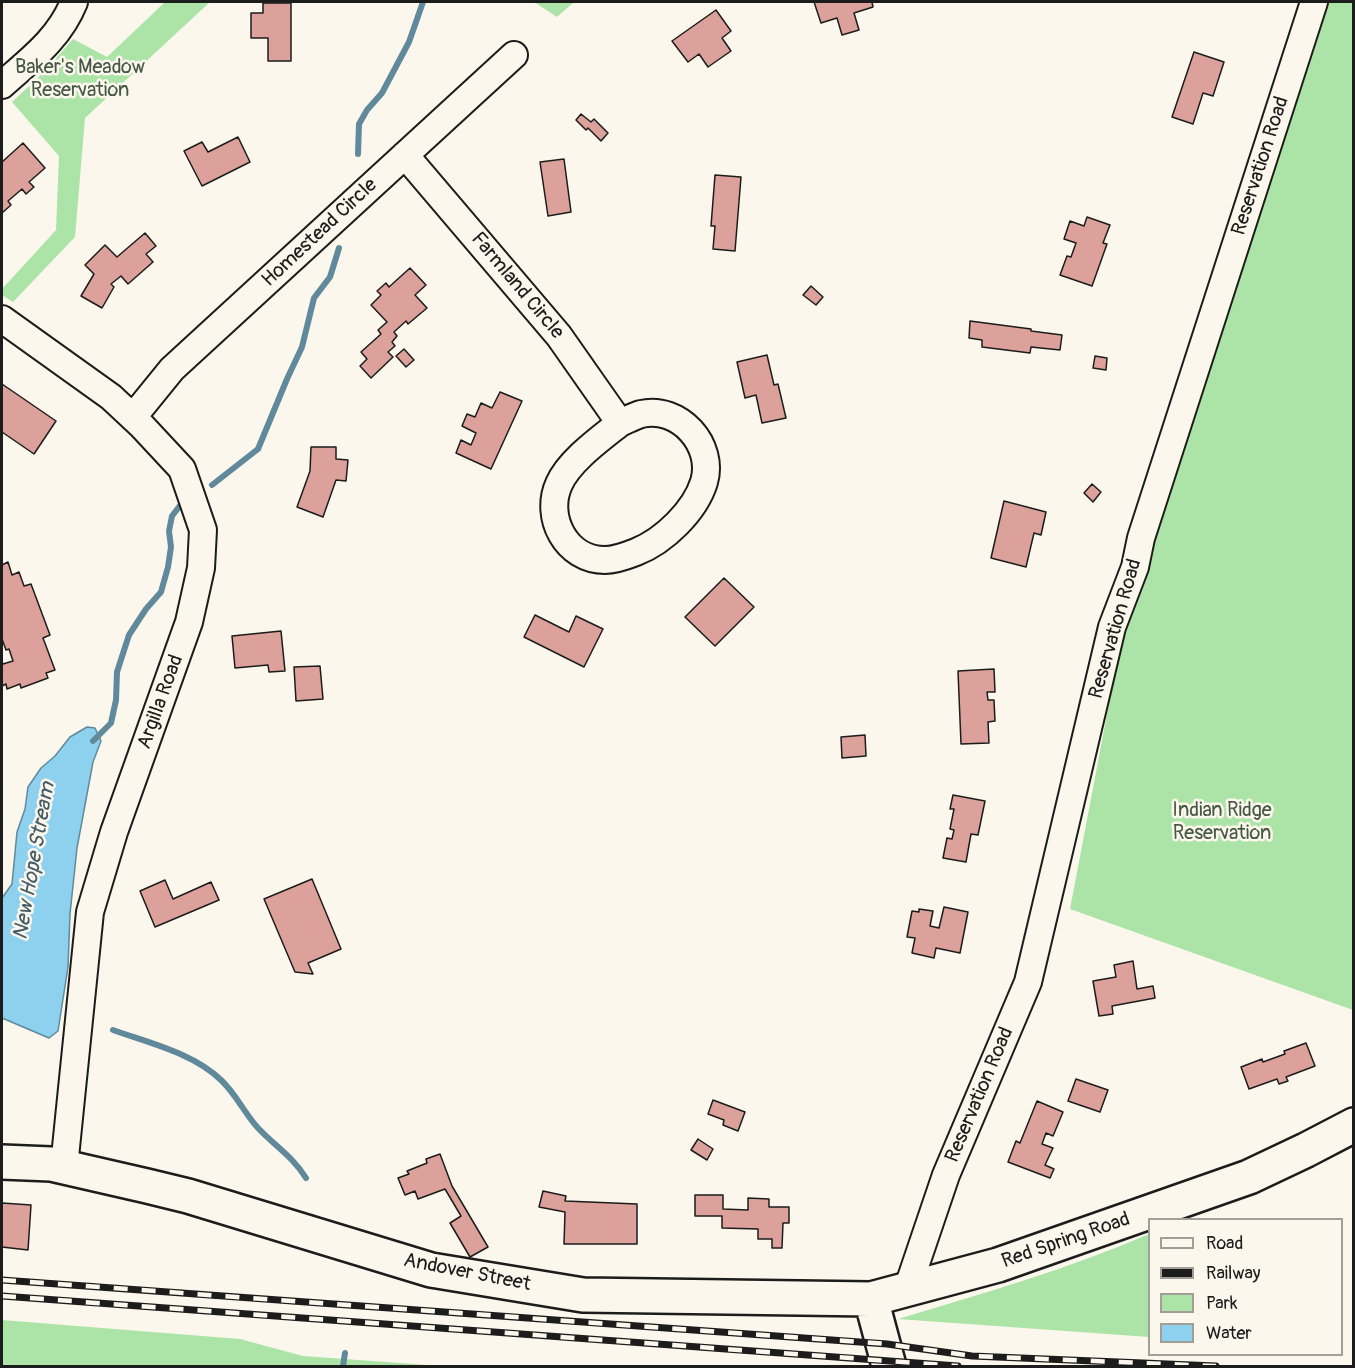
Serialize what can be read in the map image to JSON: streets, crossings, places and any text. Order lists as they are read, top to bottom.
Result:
{
  "streets": {
    "main road": ["Red Spring Road", "Andover Street"],
    "street": [
      "Reservation Road",
      "Homestead Circle",
      "Farmland Circle",
      "Argilla Road"
    ]
  },
  "crossings": [
    ["Reservation Road", "Red Spring Road"],
    ["Reservation Road", "Andover Street"],
    ["Homestead Circle", "Farmland Circle"],
    ["Homestead Circle", "Argilla Road"],
    ["Argilla Road", "Andover Street"],
    ["Red Spring Road", "Andover Street"]
  ],
  "water": ["New Hope Stream"],
  "parks": ["Baker's Meadow Reservation", "Indian Ridge Reservation"],
  "legend": [
    "Road",
    "Railway",
    "Park",
    "Water"
  ]
}
